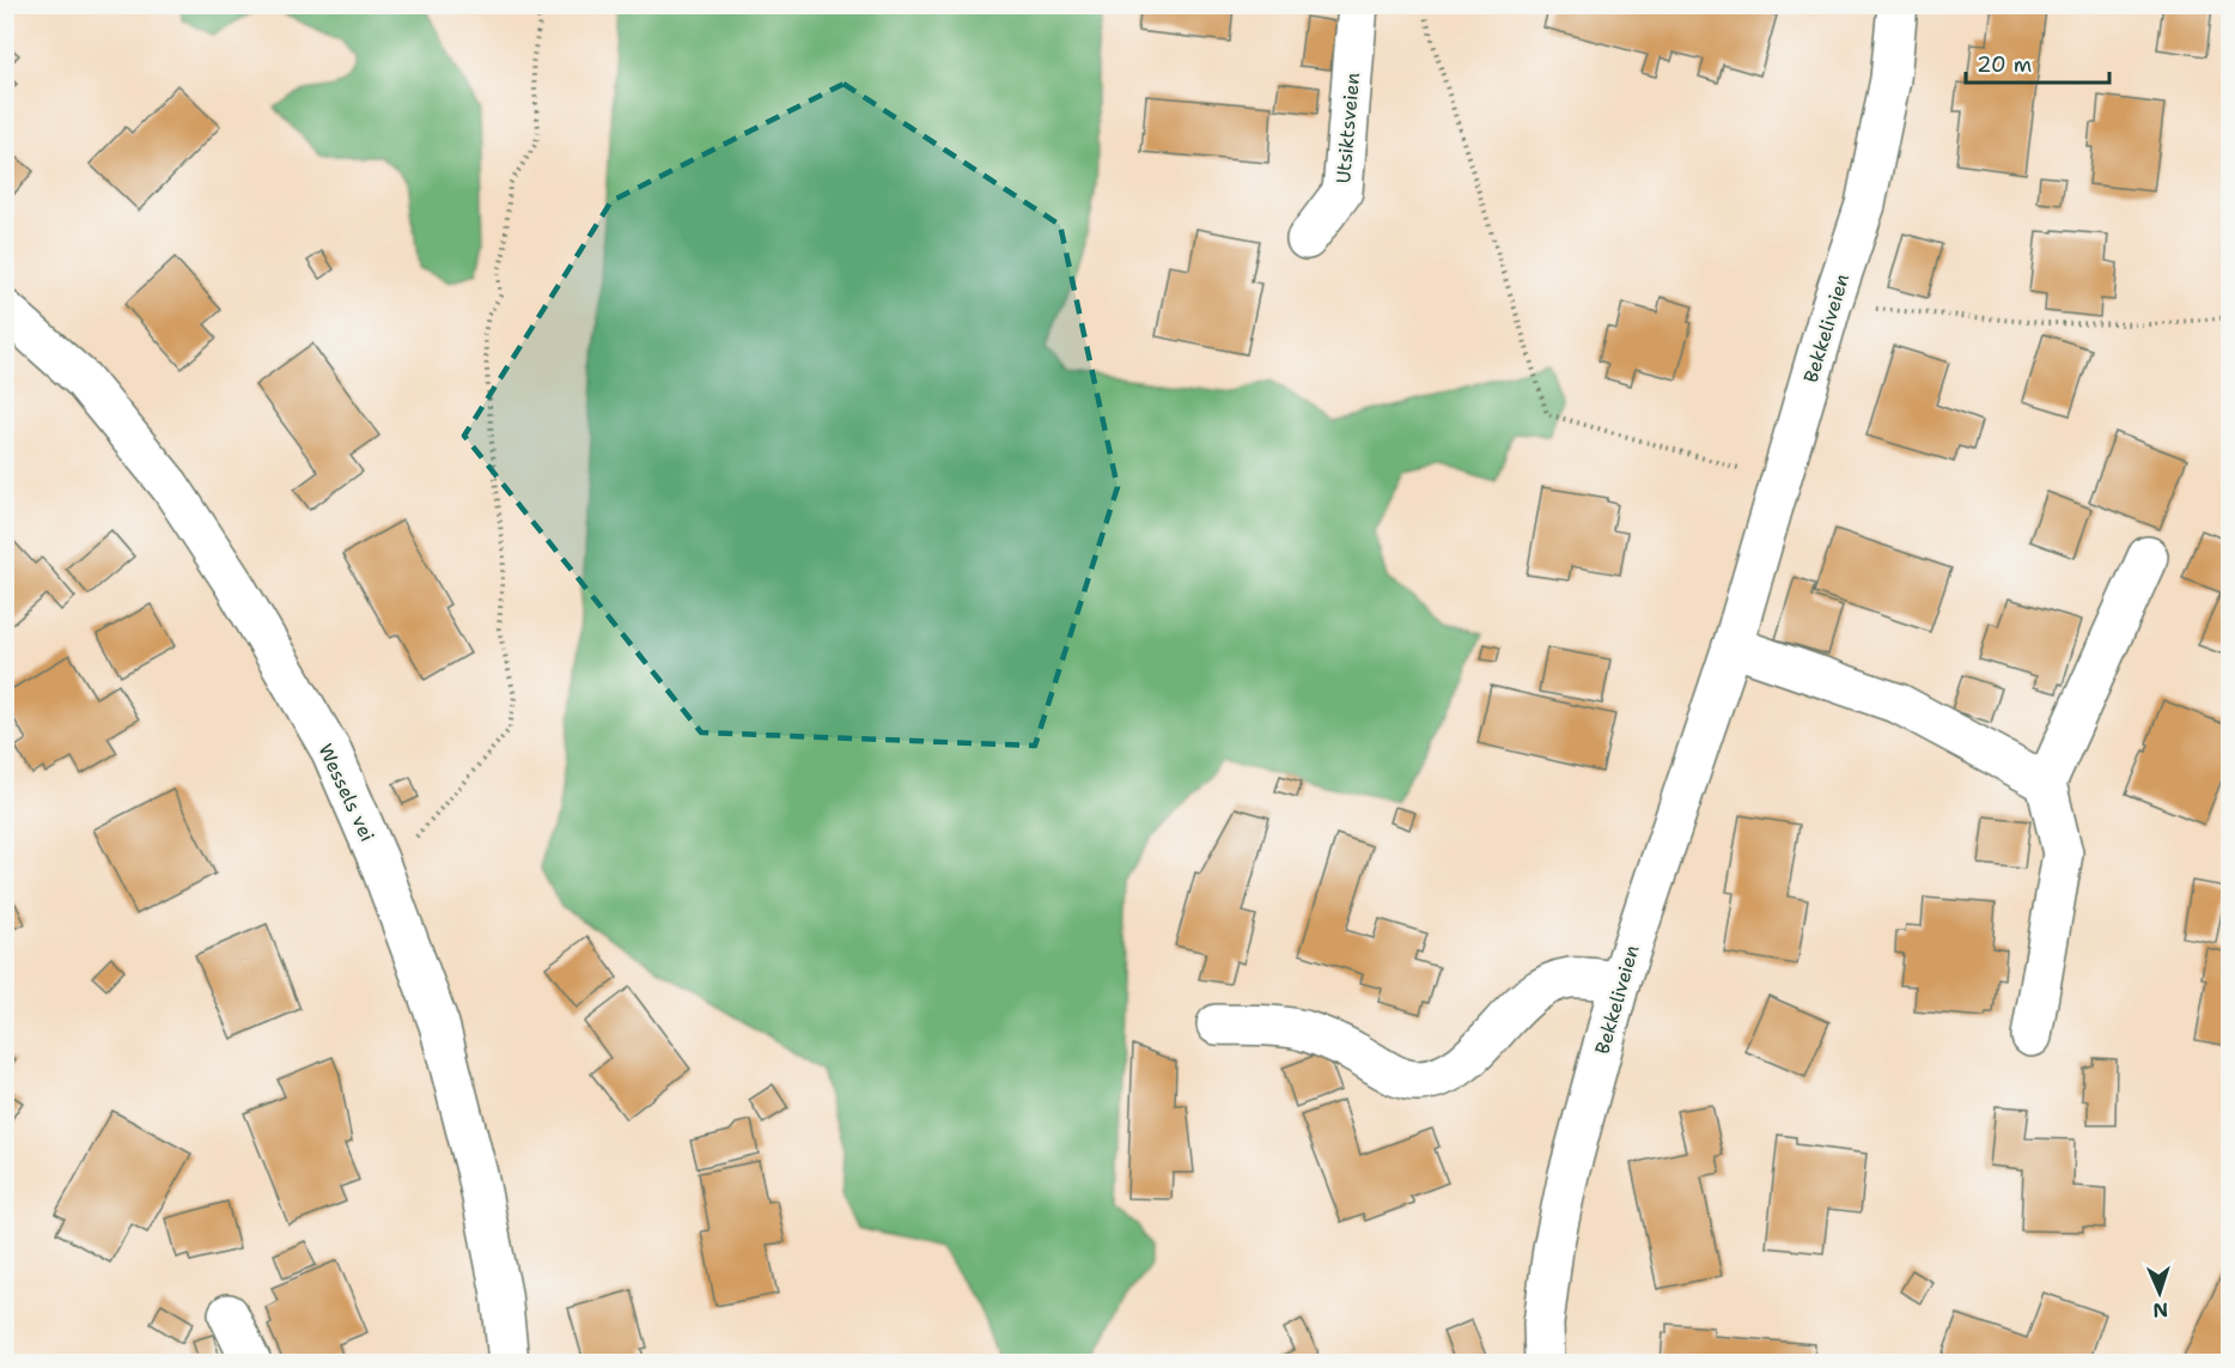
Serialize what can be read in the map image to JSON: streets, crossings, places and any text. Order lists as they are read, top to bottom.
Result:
{
  "streets": {
    "street": ["Utsiktsveien", "Bekkeliveien", "Wessels vei"]
  },
  "scale_bar": "20 m",
  "north": "bottom"
}
